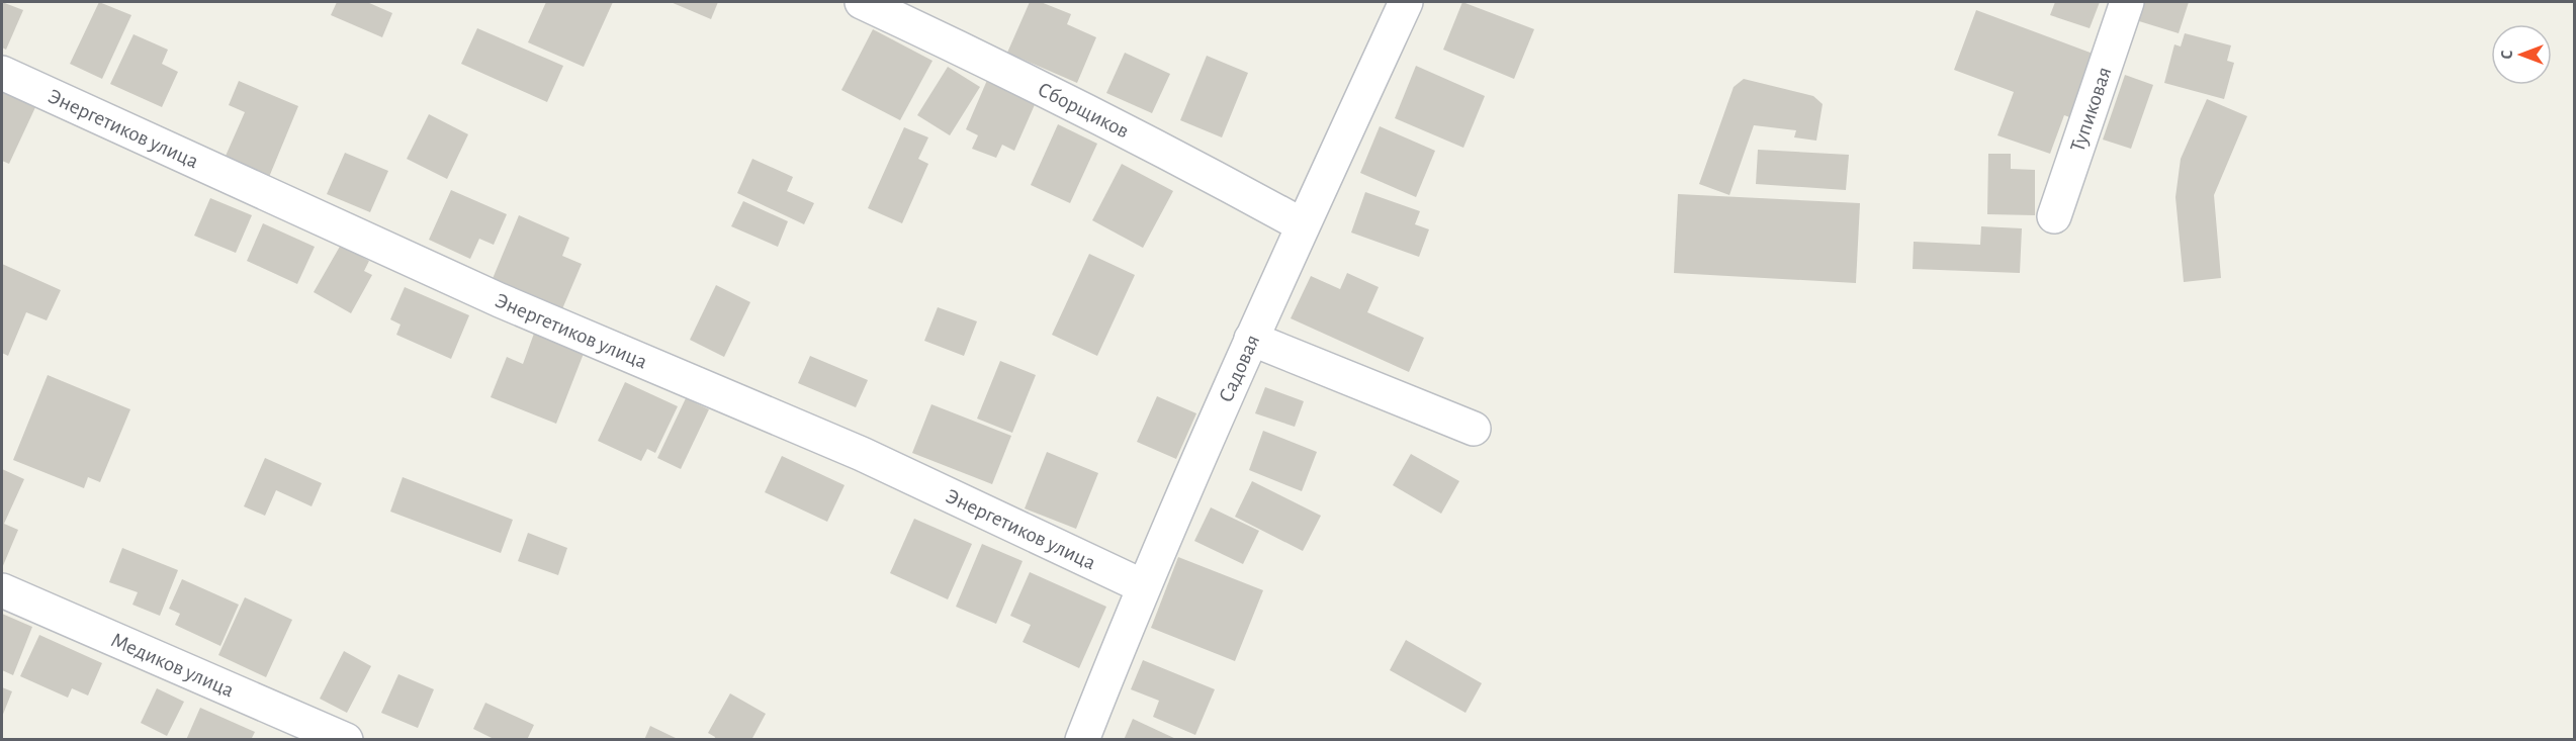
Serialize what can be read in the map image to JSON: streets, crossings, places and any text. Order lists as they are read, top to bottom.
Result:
{
  "streets": {
    "street": [
      "Тупиковая",
      "Сборщиков",
      "Энергетиков улица",
      "Садовая",
      "Медиков улица"
    ]
  },
  "crossings": [
    ["Сборщиков", "Садовая"],
    ["Энергетиков улица", "Садовая"]
  ],
  "north": "left"
}
